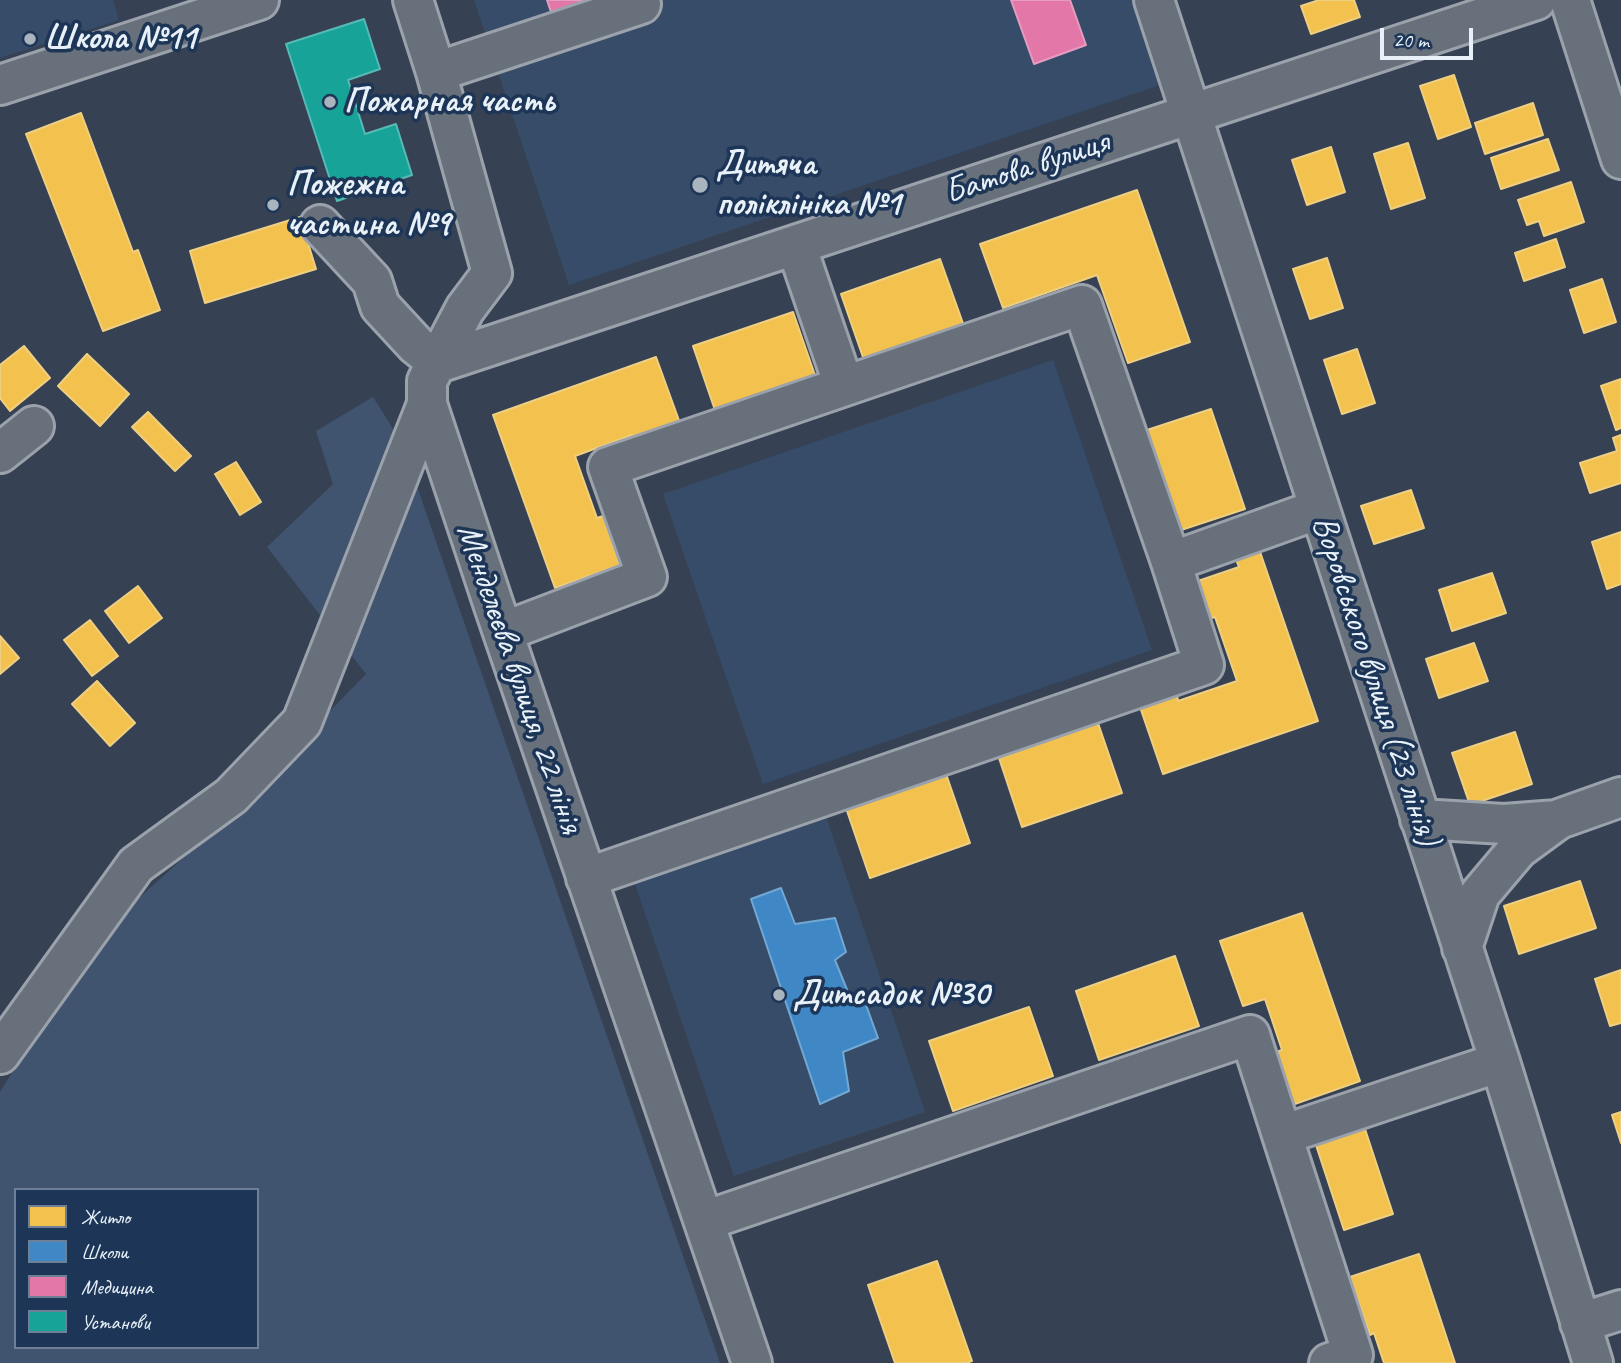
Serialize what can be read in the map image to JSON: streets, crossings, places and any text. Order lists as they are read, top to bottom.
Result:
{
  "streets": {
    "street": ["Батова вулиця", "Менделєєва вулиця, 22 лінія", "Воровського вулиця (23 лiнiя)"]
  },
  "crossings": [
    ["Батова вулиця", "Менделєєва вулиця, 22 лінія"],
    ["Батова вулиця", "Воровського вулиця (23 лiнiя)"]
  ],
  "places": [
    "Школа №11",
    "Пожарная часть",
    "Дитяча поліклініка №1",
    "Пожежна частина №9",
    "Дитсадок №30"
  ],
  "legend": [
    "Житло",
    "Школи",
    "Медицина",
    "Установи"
  ],
  "scale_bar": "20 m"
}
